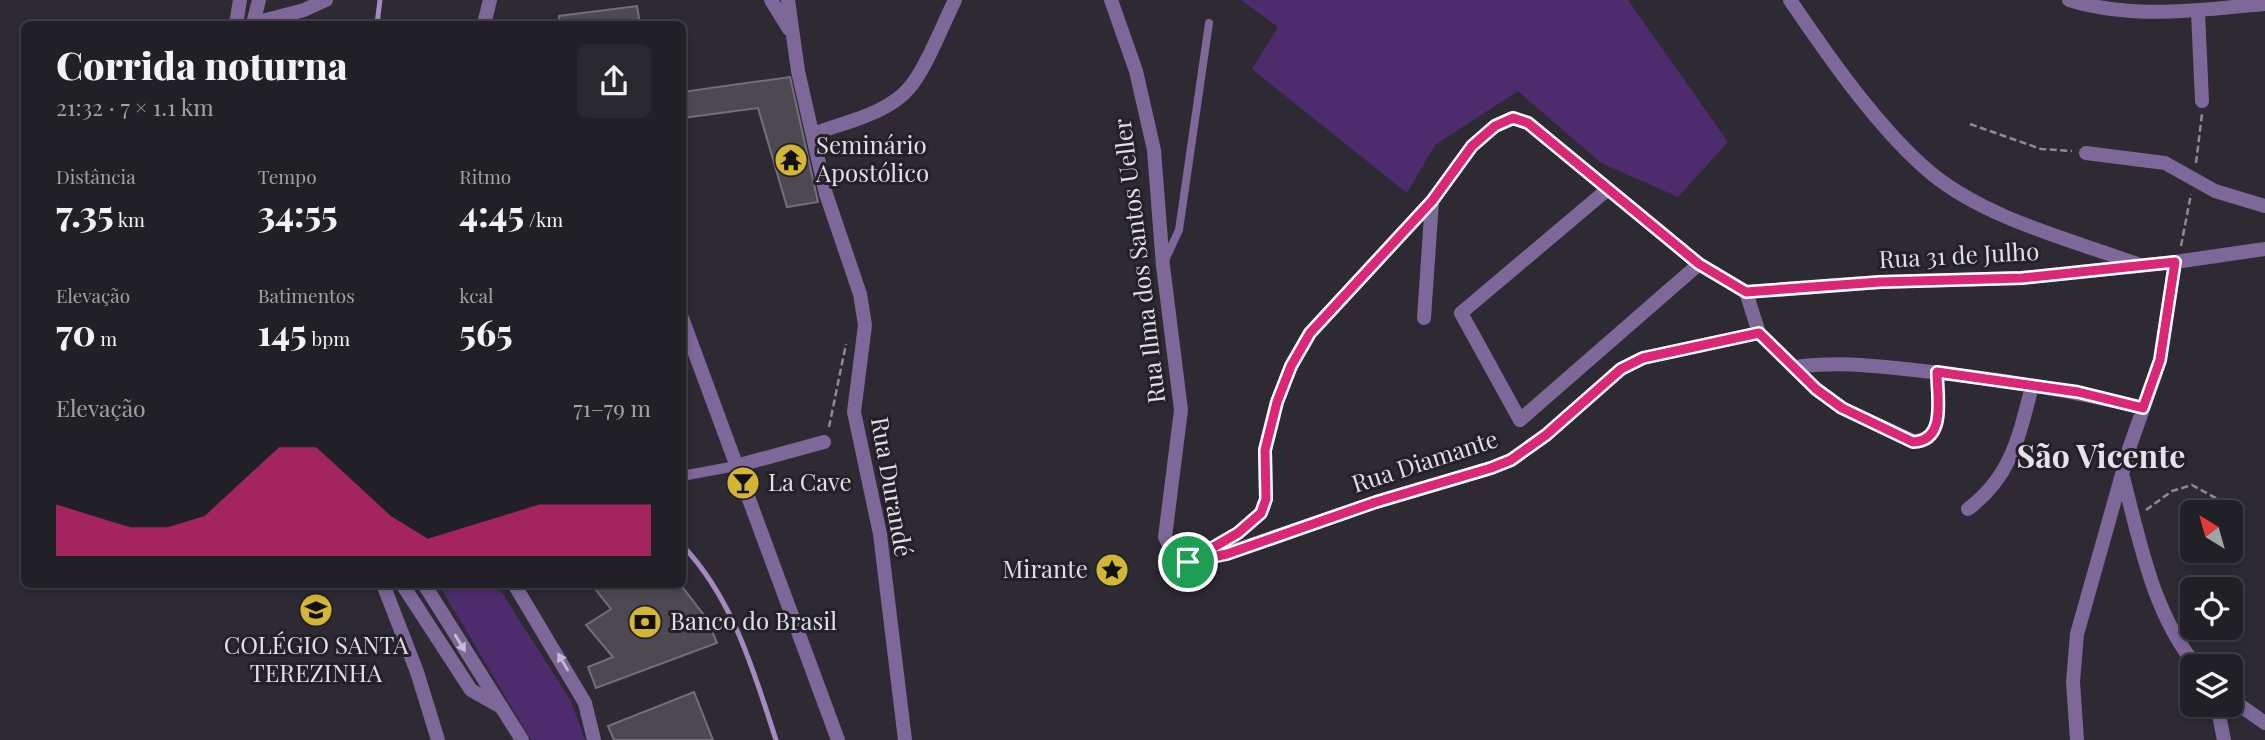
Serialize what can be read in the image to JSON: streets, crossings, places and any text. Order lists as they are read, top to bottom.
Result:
{
  "streets": {
    "street": [
      "Rua 31 de Julho",
      "Rua Ilma dos Santos Ueller",
      "Rua Diamante",
      "Rua Durandé"
    ]
  },
  "crossings": [
    ["Rua Ilma dos Santos Ueller", "Rua Diamante"]
  ],
  "districts": ["São Vicente"],
  "places": {
    "temple": ["Seminário Apostólico"],
    "bar": ["La Cave"],
    "place": ["Mirante"],
    "school or university": ["COLÉGIO SANTA TEREZINHA"],
    "bank": ["Banco do Brasil"]
  },
  "north": "top left",
  "page": {
    "heading": ["Corrida noturna", "21:32 · 7 × 1.1 km"],
    "stats": [
      ["Distância", "7.35 km"],
      ["Tempo", "34:55"],
      ["Ritmo", "4:45 /km"],
      ["Elevação", "70 m"],
      ["Batimentos", "145 bpm"],
      ["kcal", "565"]
    ],
    "chart": ["Elevação", "71–79 m"]
  }
}
